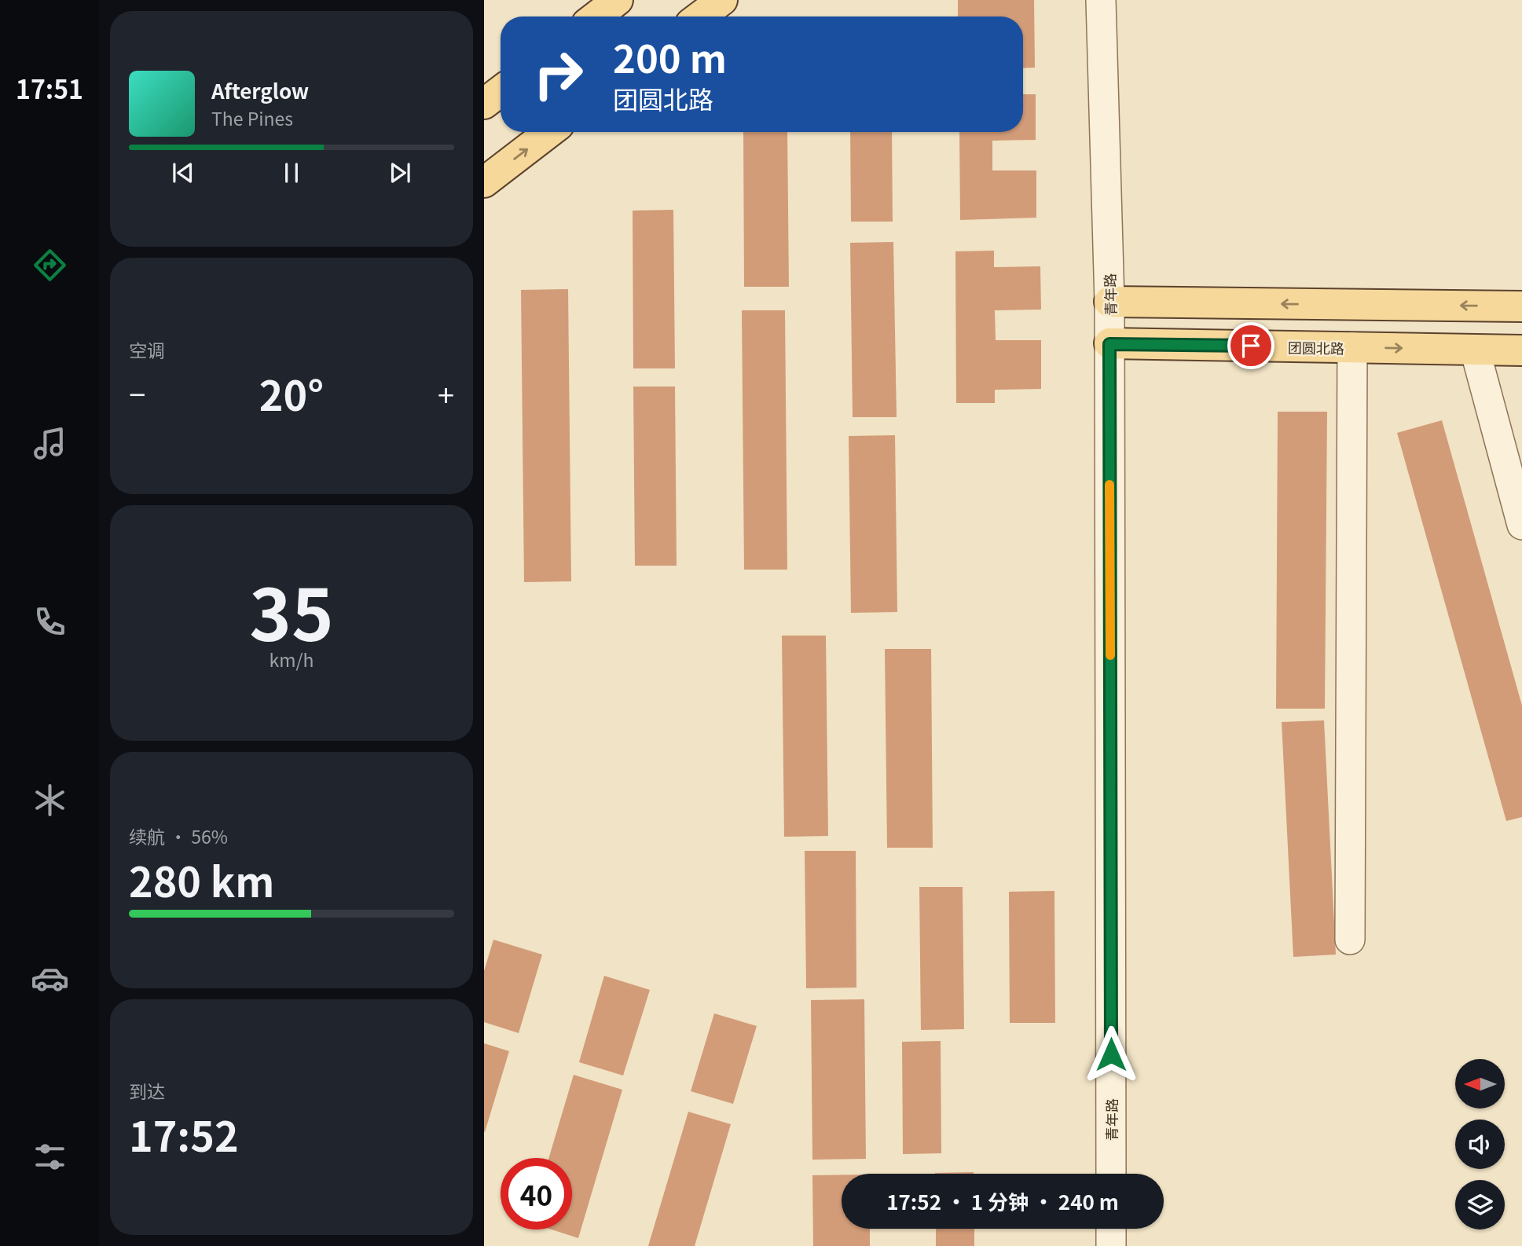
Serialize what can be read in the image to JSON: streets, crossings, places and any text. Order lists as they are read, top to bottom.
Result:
{
  "streets": {
    "main road": ["团圆北路"],
    "street": ["青年路"]
  },
  "crossings": [
    ["青年路", "团圆北路"]
  ],
  "north": "left",
  "page": {
    "tabs": "17:51",
    "turn": ["200 m", "团圆北路"],
    "song": ["Afterglow", "The Pines"],
    "tile": [
      "空调",
      ["35", "km/h"],
      ["续航 · 56%", "280 km"],
      ["到达", "17:52"]
    ],
    "heat": ["−", "20°", "+"],
    "limit": "40",
    "trip": "17:52 · 1 分钟 · 240 m"
  }
}
